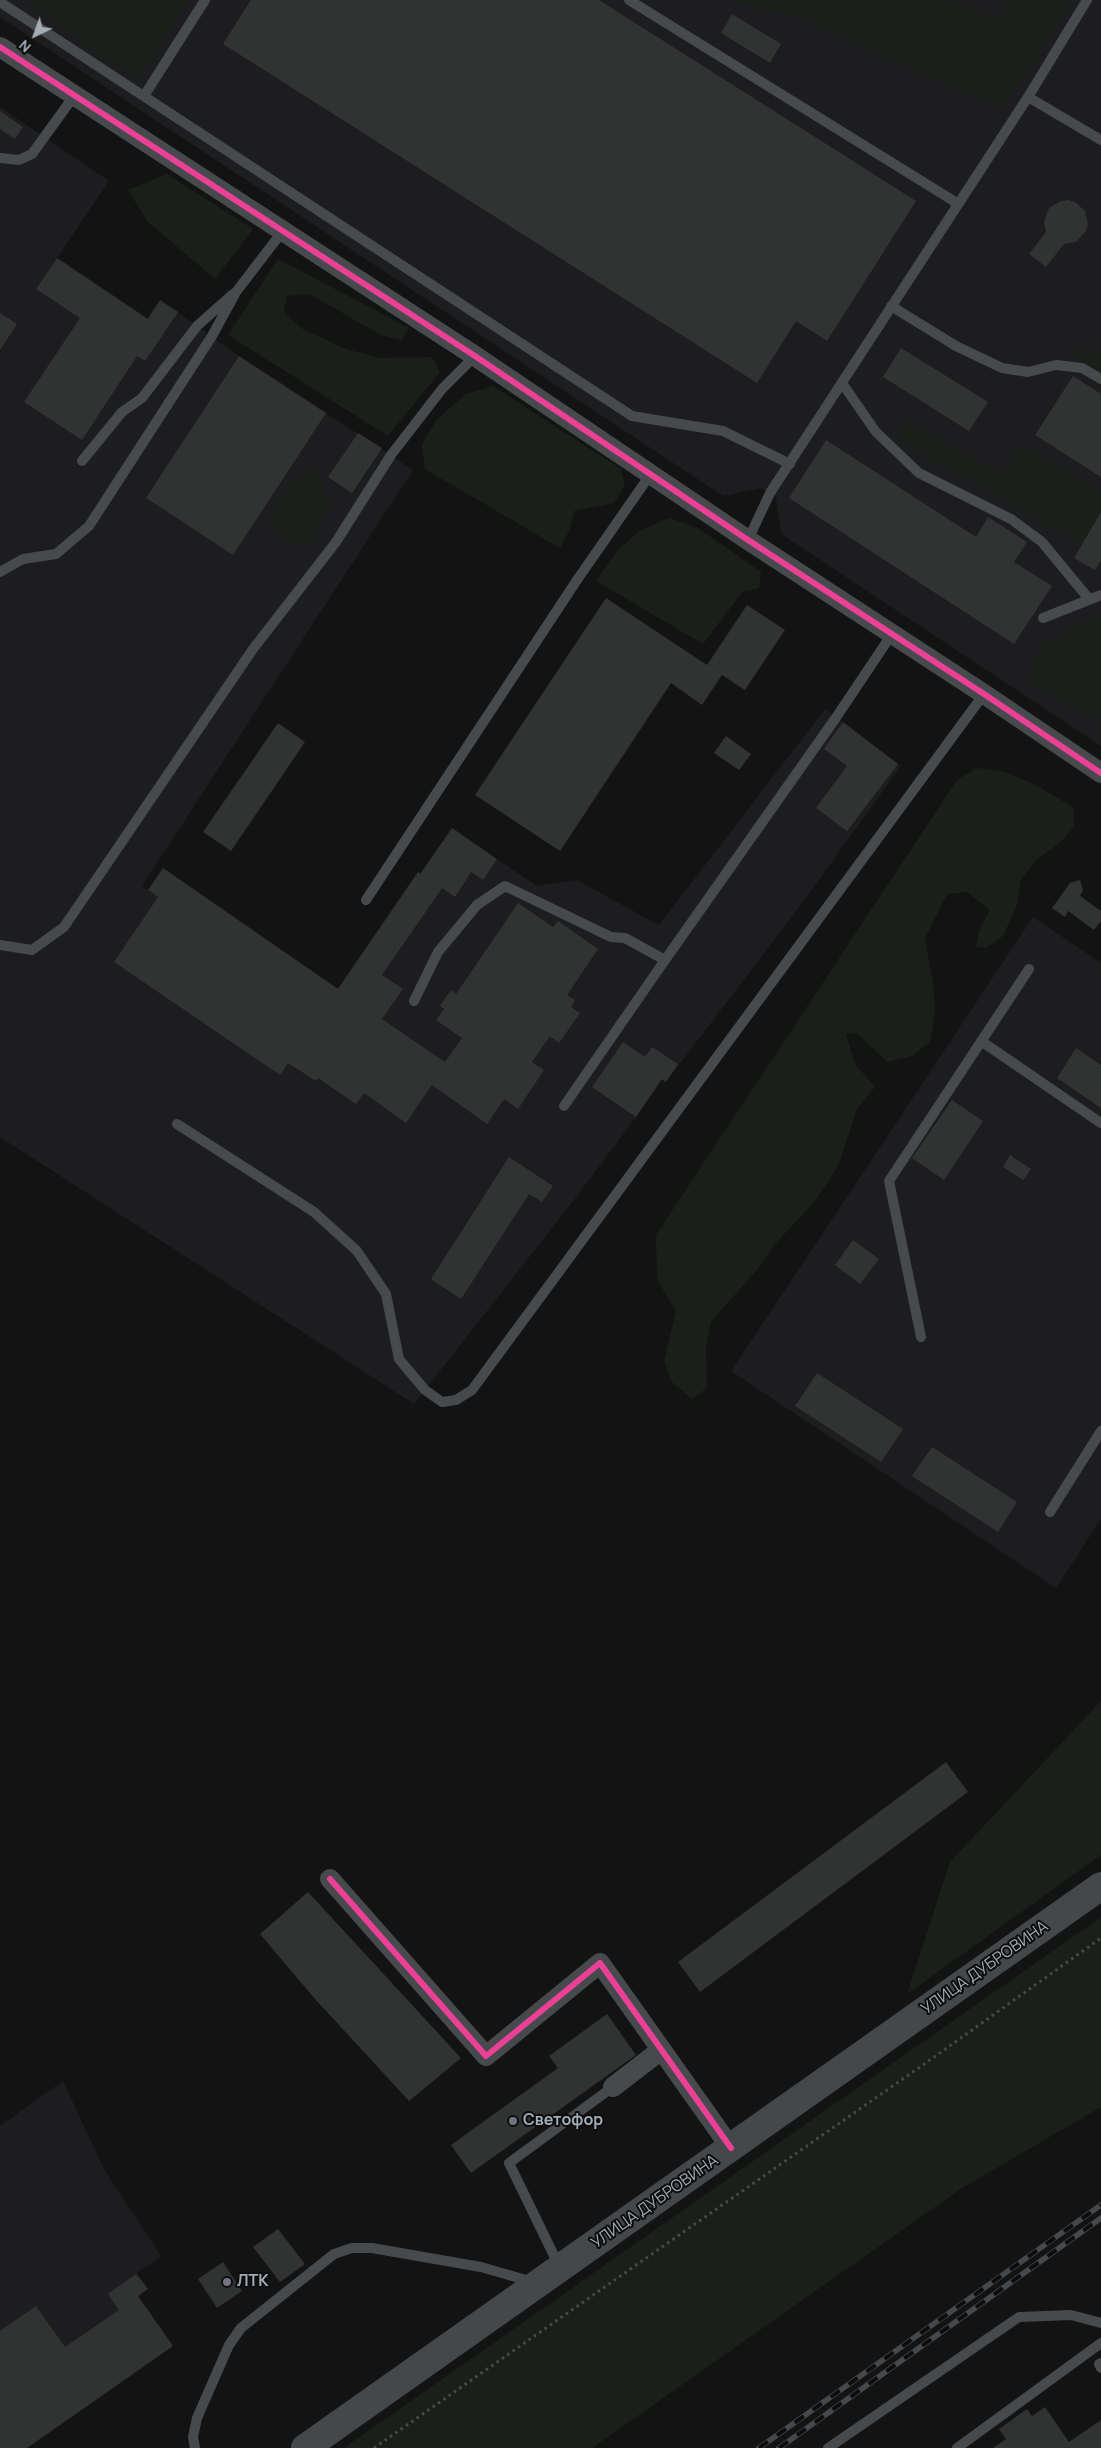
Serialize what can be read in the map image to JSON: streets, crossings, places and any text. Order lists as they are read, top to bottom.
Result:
{
  "streets": {
    "main road": ["УЛИЦА ДУБРОВИНА"]
  },
  "places": ["Светофор", "ЛТК"],
  "north": "bottom left"
}
